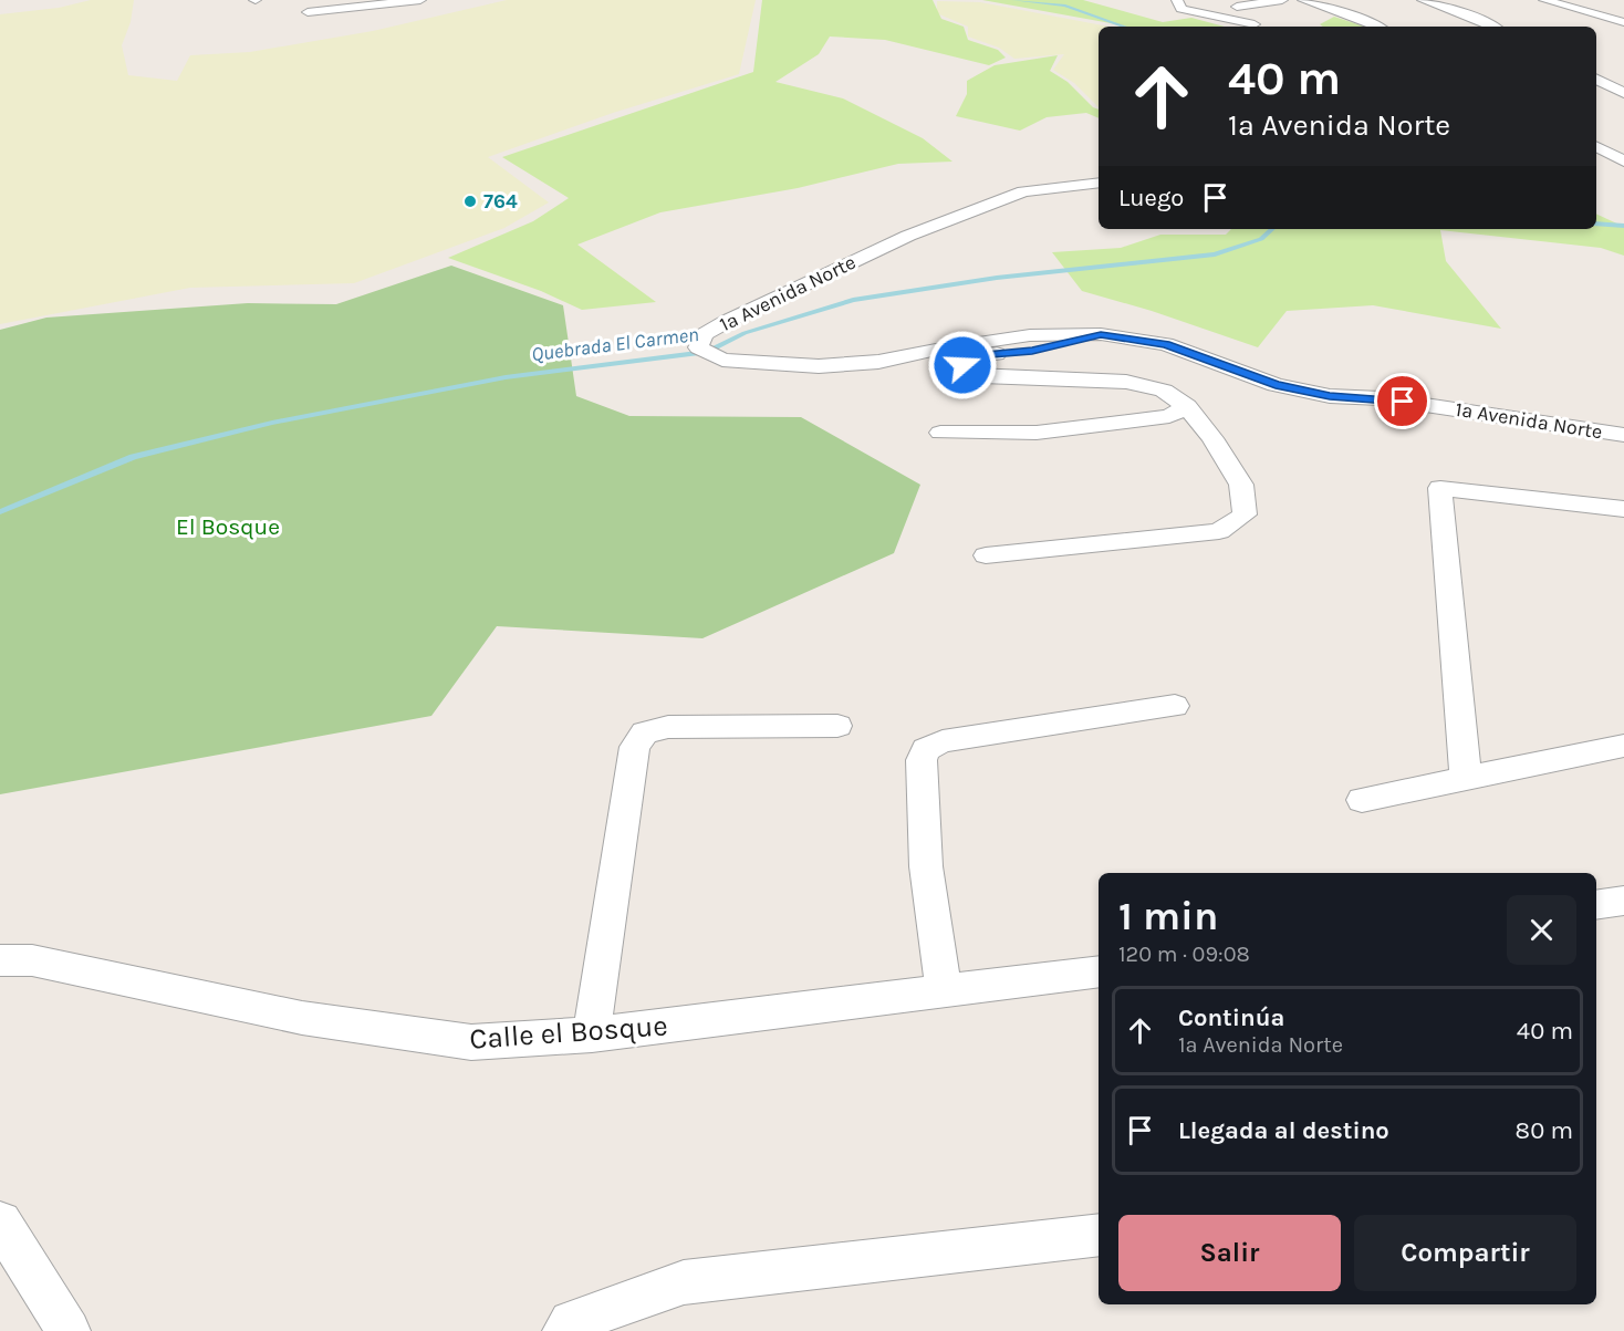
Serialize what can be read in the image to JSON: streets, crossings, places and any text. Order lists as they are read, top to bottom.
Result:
{
  "streets": {
    "street": ["1a Avenida Norte", "Calle el Bosque"]
  },
  "water": ["Quebrada El Carmen"],
  "parks": ["El Bosque"],
  "places": ["764"],
  "page": {
    "turn": ["40 m", "1a Avenida Norte"],
    "then": "Luego",
    "heading": ["1 min", "120 m · 09:08"],
    "list": [
      {
        "name": "Continúa",
        "note": "1a Avenida Norte",
        "value": "40 m"
      },
      {
        "name": "Llegada al destino",
        "value": "80 m"
      }
    ],
    "buttons": ["Salir", "Compartir"]
  }
}
